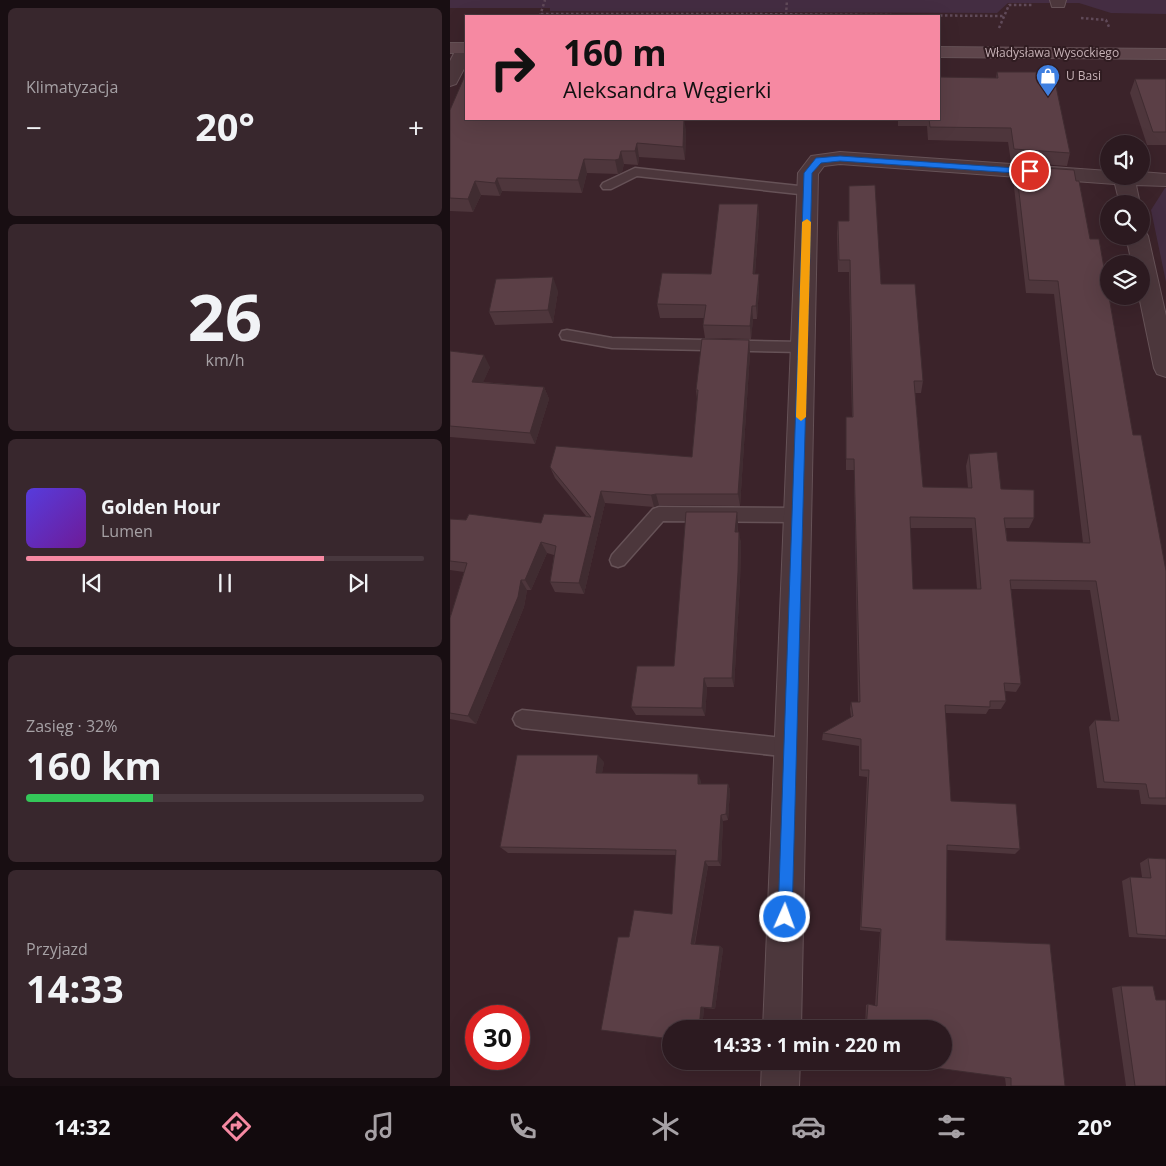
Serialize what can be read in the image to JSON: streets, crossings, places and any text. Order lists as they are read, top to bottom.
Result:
{
  "streets": {
    "street": ["Władysława Wysockiego"]
  },
  "places": {
    "shop": ["U Basi"]
  },
  "page": {
    "tile": [
      "Klimatyzacja",
      ["26", "km/h"],
      ["Zasięg · 32%", "160 km"],
      ["Przyjazd", "14:33"]
    ],
    "turn": ["160 m", "Aleksandra Węgierki"],
    "heat": ["−", "20°", "+"],
    "song": ["Golden Hour", "Lumen"],
    "limit": "30",
    "trip": "14:33 · 1 min · 220 m",
    "tabs": ["14:32", "20°"]
  }
}
